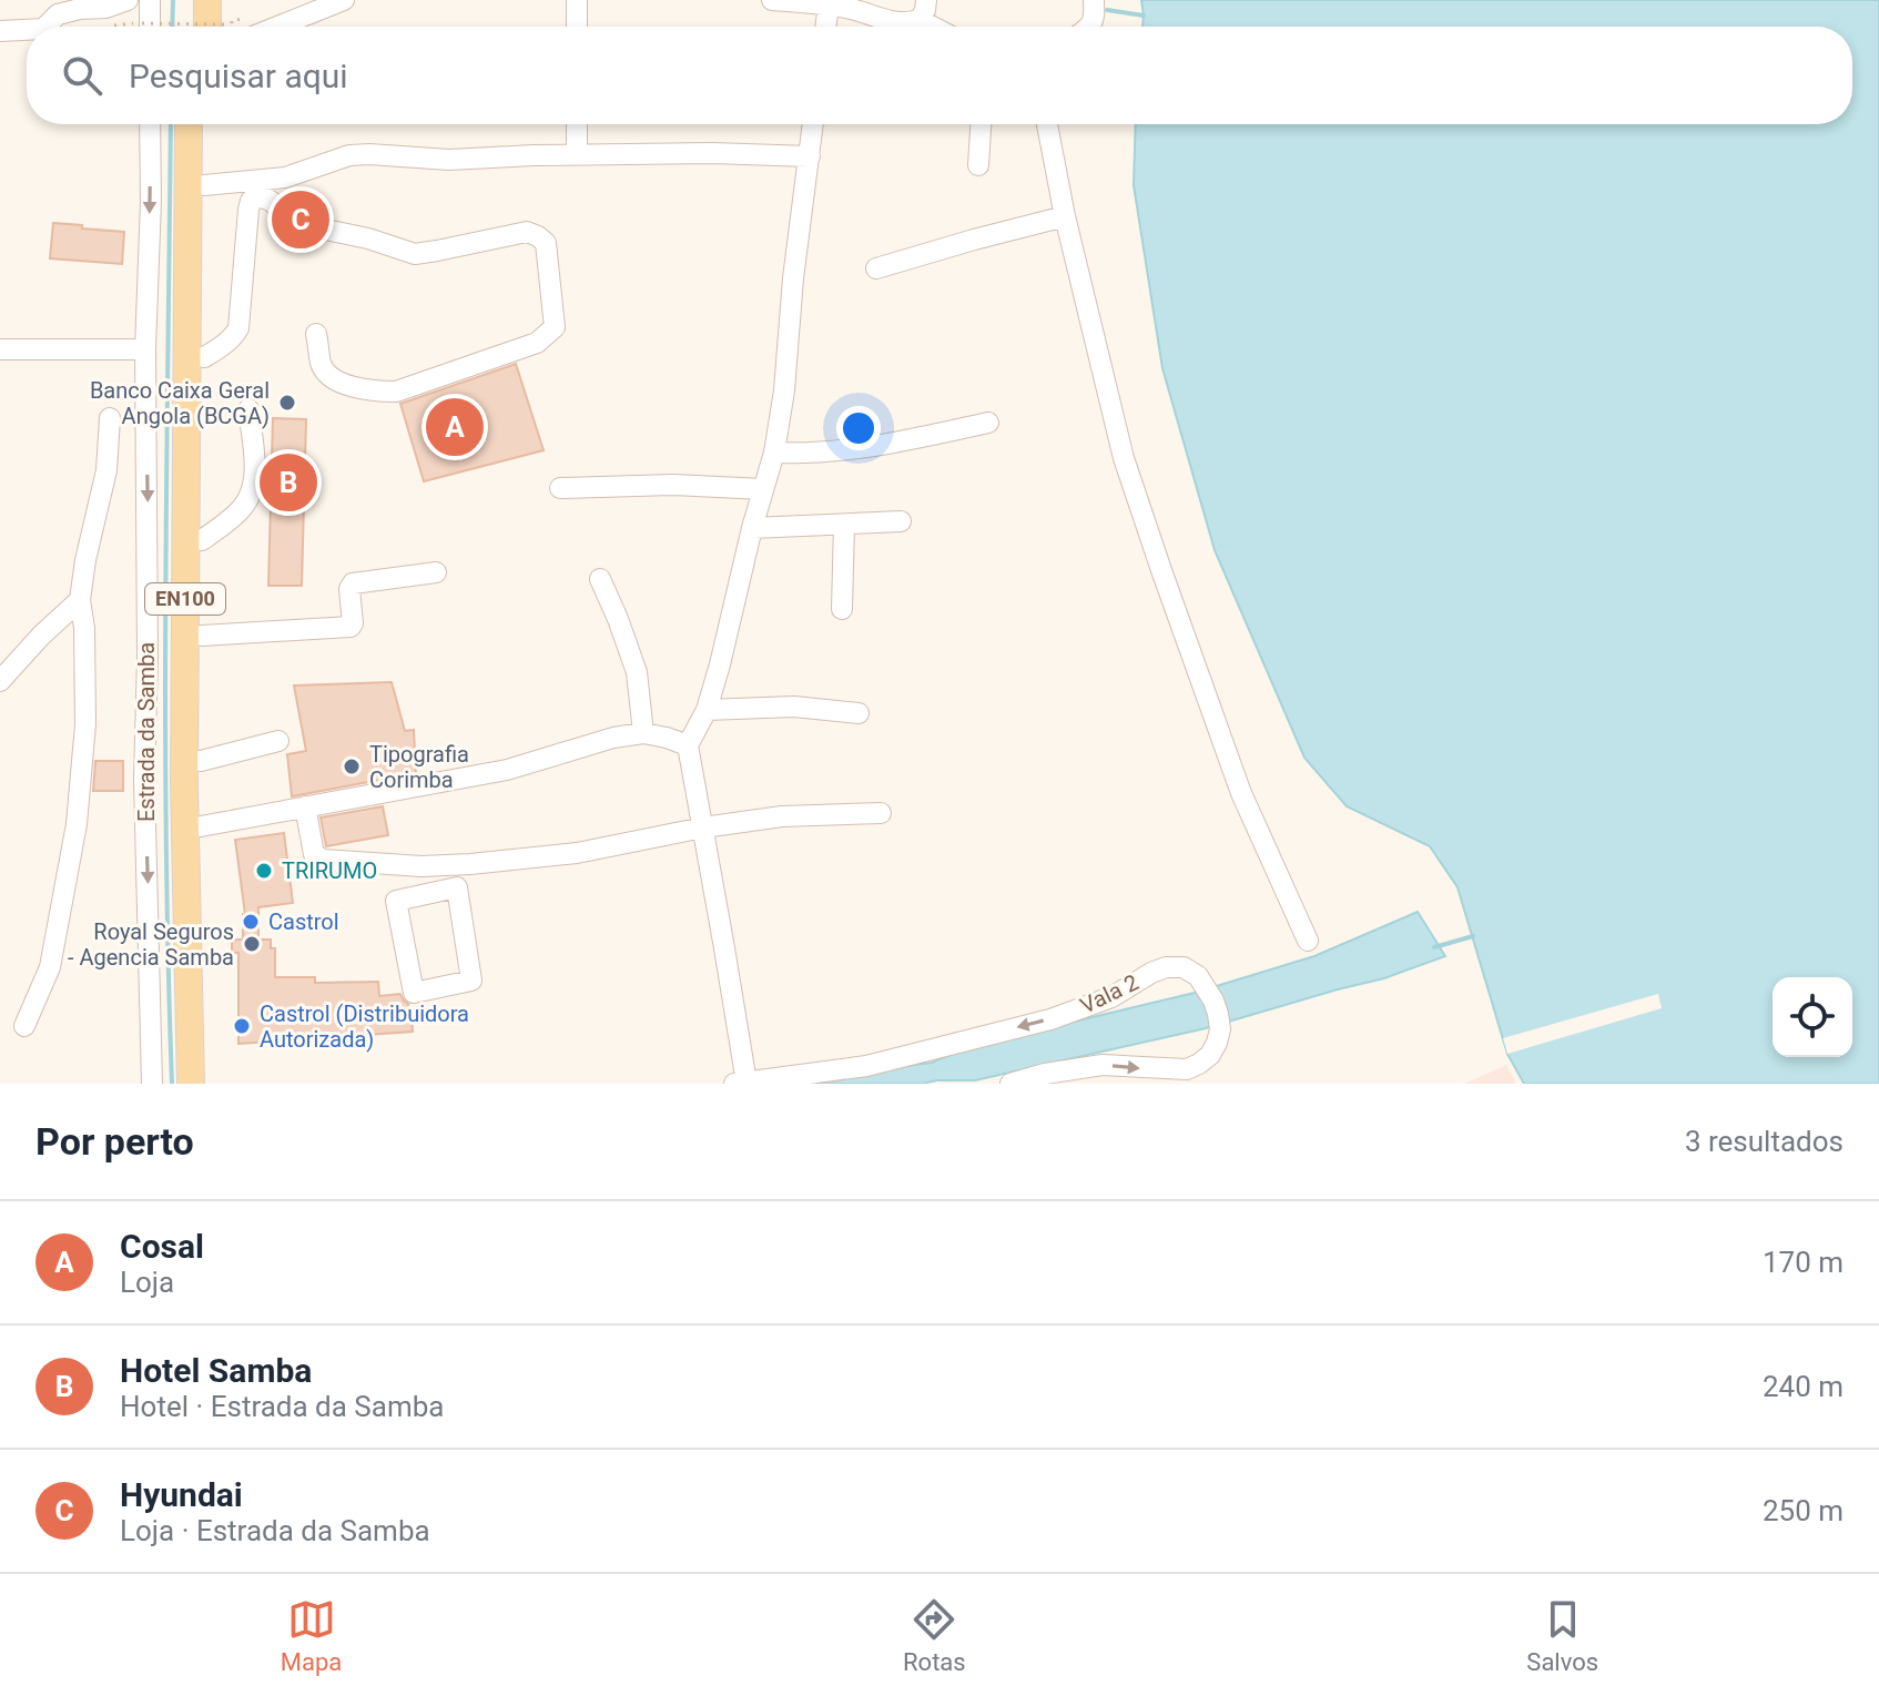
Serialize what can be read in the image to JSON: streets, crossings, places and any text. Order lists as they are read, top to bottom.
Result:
{
  "streets": {
    "main road": ["EN100", "Estrada da Samba"],
    "street": ["Vala 2"]
  },
  "places": [
    "Banco Caixa Geral Angola (BCGA)",
    "Tipografia Corimba",
    "TRIRUMO",
    "Castrol",
    "Royal Seguros - Agencia Samba",
    "Castrol (Distribuidora Autorizada)"
  ],
  "page": {
    "search": "Pesquisar aqui",
    "pins": ["C", "A", "B"],
    "heading": ["Por perto", "3 resultados"],
    "list": [
      {
        "mark": "A",
        "name": "Cosal",
        "note": "Loja",
        "value": "170 m"
      },
      {
        "mark": "B",
        "name": "Hotel Samba",
        "note": "Hotel · Estrada da Samba",
        "value": "240 m"
      },
      {
        "mark": "C",
        "name": "Hyundai",
        "note": "Loja · Estrada da Samba",
        "value": "250 m"
      }
    ],
    "nav": ["Mapa", "Rotas", "Salvos"]
  }
}
